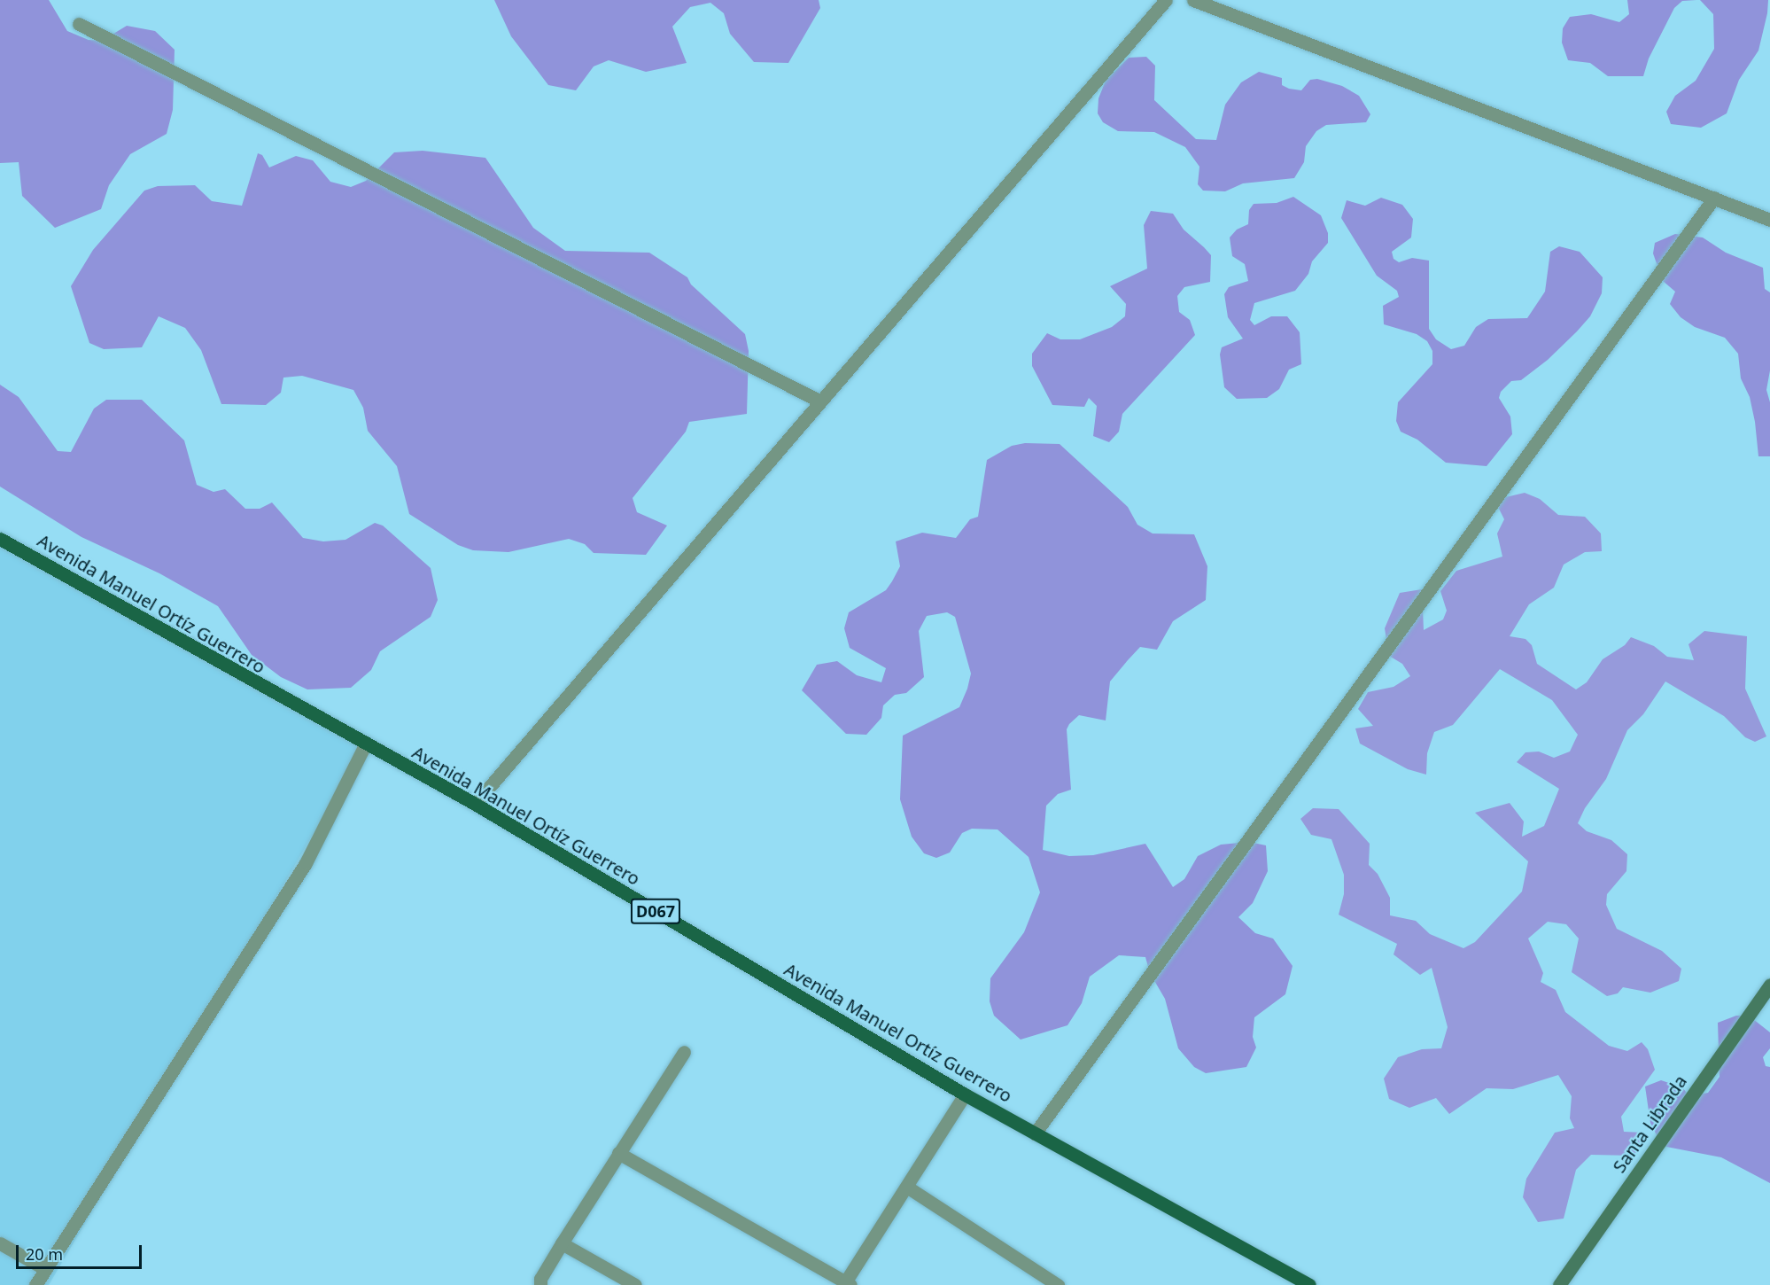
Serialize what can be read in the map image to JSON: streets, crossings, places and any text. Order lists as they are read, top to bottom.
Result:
{
  "streets": {
    "main road": ["Avenida Manuel Ortíz Guerrero", "D067"],
    "street": ["Santa Librada"]
  },
  "scale_bar": "20 m"
}
